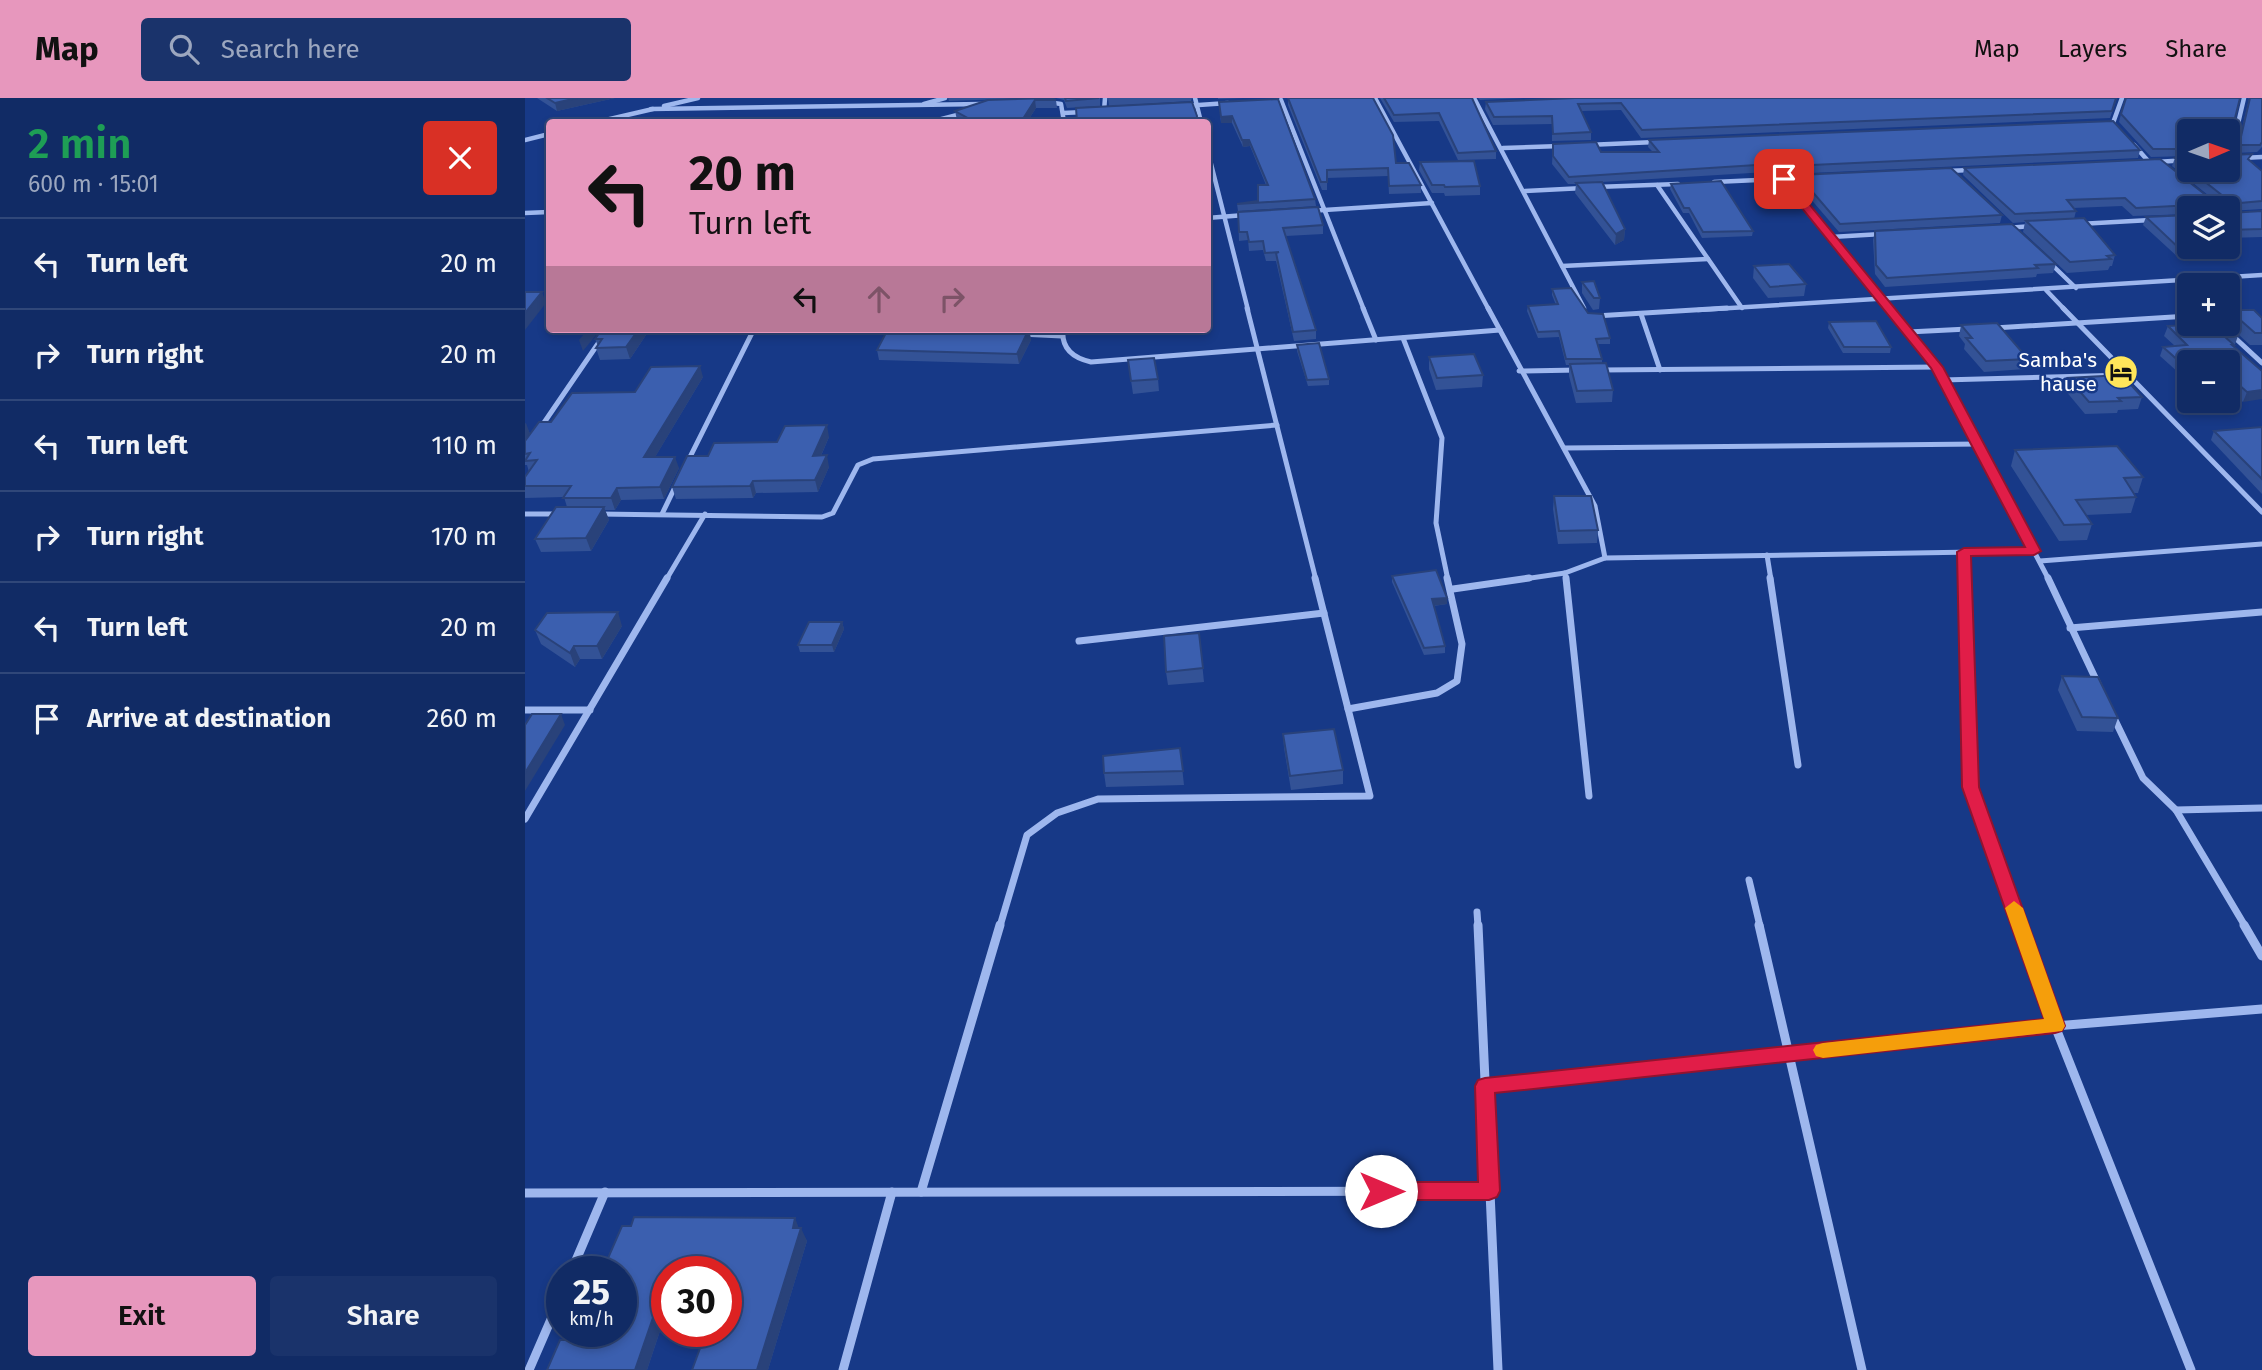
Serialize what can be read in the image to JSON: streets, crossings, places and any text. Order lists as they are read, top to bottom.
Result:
{
  "places": {
    "hotel": ["Samba's hause"]
  },
  "north": "right",
  "page": {
    "header": "Map",
    "search": "Search here",
    "nav": ["Map", "Layers", "Share"],
    "heading": ["2 min", "600 m · 15:01"],
    "map_buttons": ["+", "−"],
    "turn": ["20 m", "Turn left"],
    "list": [
      {
        "name": "Turn left",
        "value": "20 m"
      },
      {
        "name": "Turn right",
        "value": "20 m"
      },
      {
        "name": "Turn left",
        "value": "110 m"
      },
      {
        "name": "Turn right",
        "value": "170 m"
      },
      {
        "name": "Turn left",
        "value": "20 m"
      },
      {
        "name": "Arrive at destination",
        "value": "260 m"
      }
    ],
    "speed": "25 km/h",
    "limit": "30",
    "buttons": ["Exit", "Share"]
  }
}
